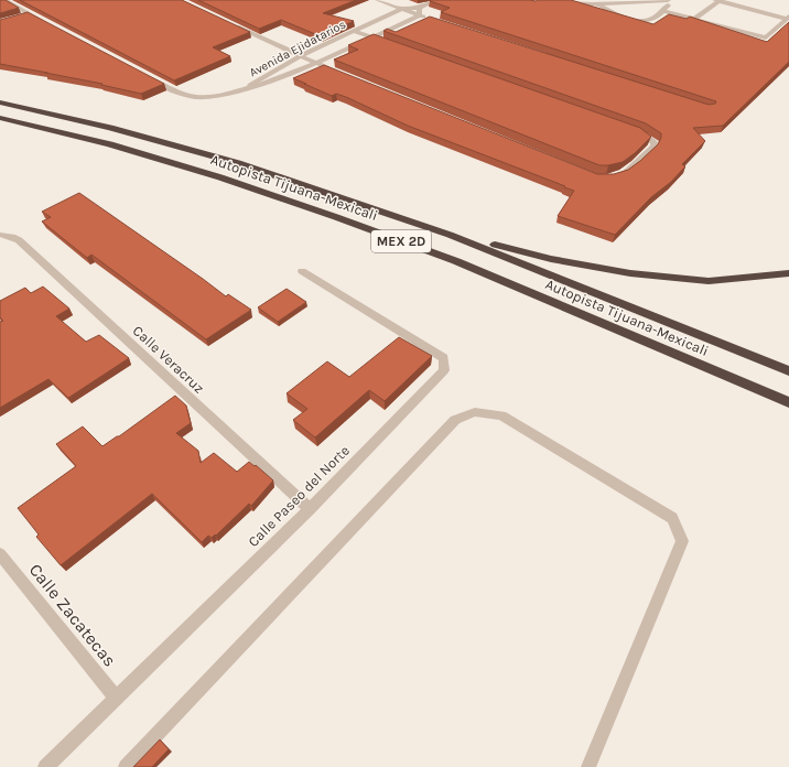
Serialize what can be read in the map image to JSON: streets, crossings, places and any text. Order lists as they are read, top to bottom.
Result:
{
  "streets": {
    "highway": ["Autopista Tijuana-Mexicali", "MEX 2D"],
    "street": [
      "Avenida Ejidatarios",
      "Calle Veracruz",
      "Calle Paseo del Norte",
      "Calle Zacatecas"
    ]
  },
  "crossings": [
    ["Calle Veracruz", "Calle Paseo del Norte"],
    ["Calle Paseo del Norte", "Calle Zacatecas"]
  ]
}
